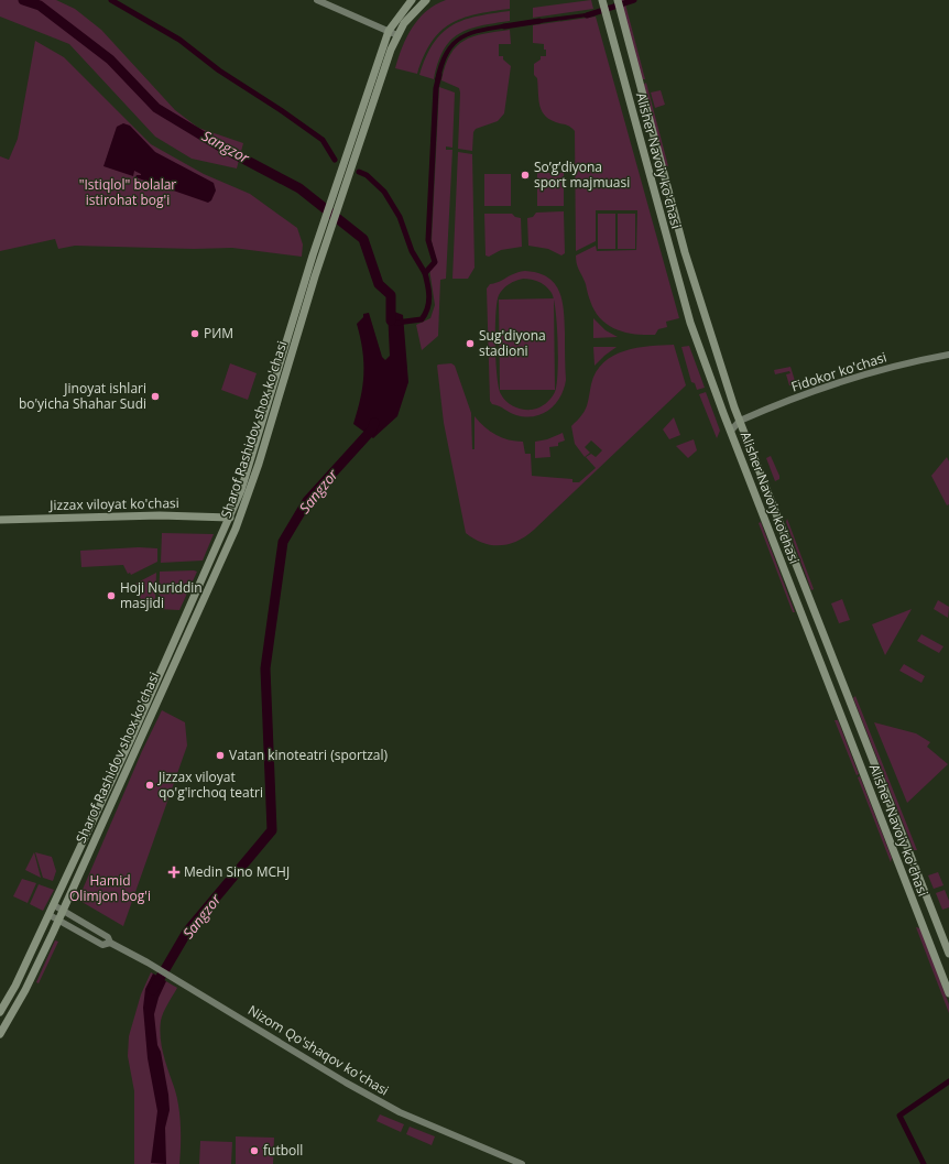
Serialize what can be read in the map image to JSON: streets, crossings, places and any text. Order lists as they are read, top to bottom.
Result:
{
  "streets": {
    "main road": [
      "Alisher Navoiy ko'chasi",
      "Fidokor ko'chasi",
      "Sharof Rashidov shox ko'chasi",
      "Jizzax viloyat ko'chasi",
      "Nizom Qo'shaqov ko'chasi"
    ]
  },
  "crossings": [
    ["Alisher Navoiy ko'chasi", "Fidokor ko'chasi"],
    ["Sharof Rashidov shox ko'chasi", "Jizzax viloyat ko'chasi"],
    ["Sharof Rashidov shox ko'chasi", "Nizom Qo'shaqov ko'chasi"]
  ],
  "water": ["Sangzor"],
  "parks": ["\"Istiqlol\" bolalar istirohat bog'i", "Hamid Olimjon bog'i"],
  "places": {
    "other": [
      "So’g’diyona sport majmuasi",
      "РИМ",
      "Sug'diyona stadioni",
      "Jinoyat ishlari bo'yicha Shahar Sudi",
      "Hoji Nuriddin masjidi",
      "Vatan kinoteatri (sportzal)",
      "Jizzax viloyat qo'g'irchoq teatri",
      "futboll"
    ],
    "health": ["Medin Sino MCHJ"]
  }
}
